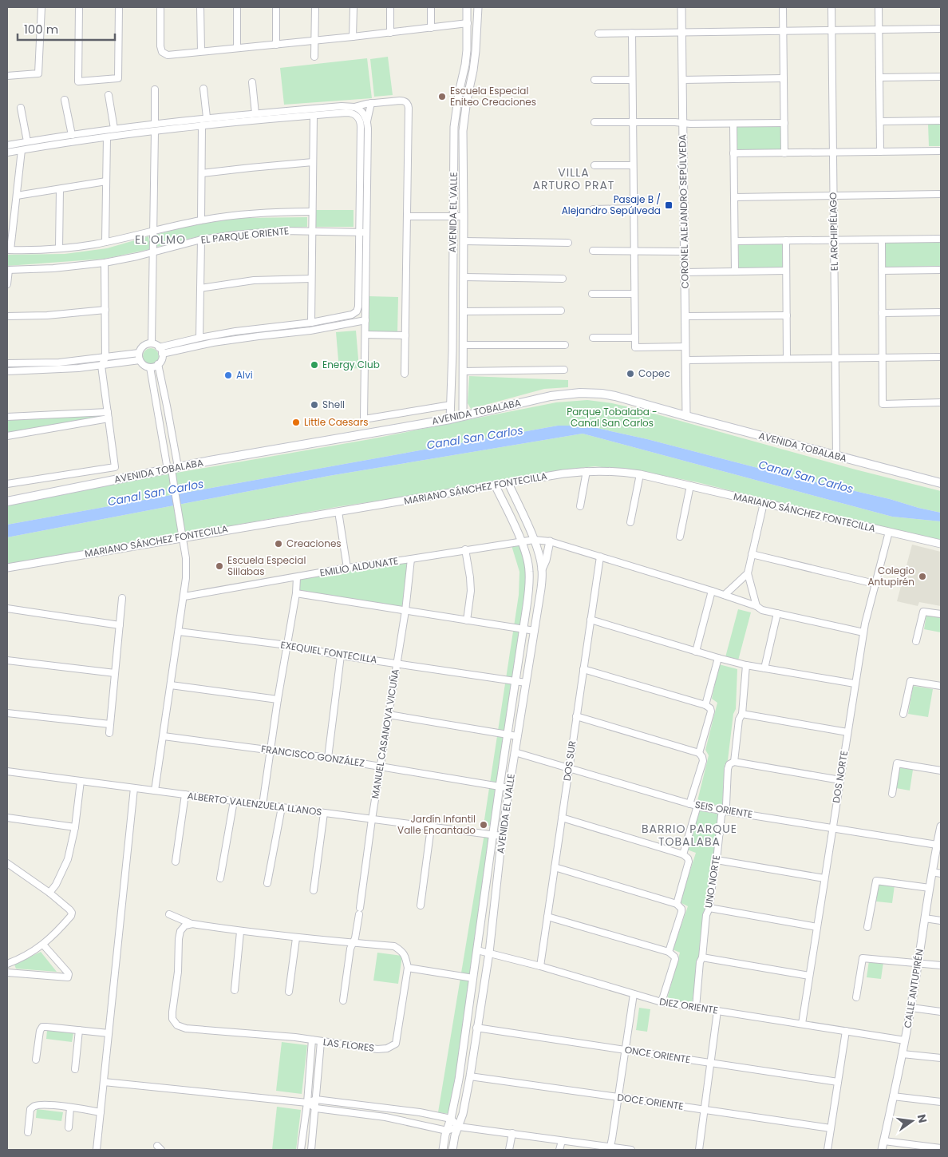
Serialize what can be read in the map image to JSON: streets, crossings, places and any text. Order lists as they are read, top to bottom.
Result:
{
  "streets": {
    "main road": ["AVENIDA TOBALABA"],
    "street": [
      "CORONEL ALEJANDRO SEPÚLVEDA",
      "AVENIDA EL VALLE",
      "EL ARCHIPIÉLAGO",
      "EL PARQUE ORIENTE",
      "MARIANO SÁNCHEZ FONTECILLA",
      "EMILIO ALDUNATE",
      "EXEQUIEL FONTECILLA",
      "MANUEL CASANOVA VICUÑA",
      "FRANCISCO GONZÁLEZ",
      "DOS SUR",
      "DOS NORTE",
      "ALBERTO VALENZUELA LLANOS",
      "SEIS ORIENTE",
      "UNO NORTE",
      "CALLE ANTUPIRÉN",
      "DIEZ ORIENTE",
      "LAS FLORES",
      "ONCE ORIENTE",
      "DOCE ORIENTE"
    ]
  },
  "crossings": [
    ["CORONEL ALEJANDRO SEPÚLVEDA", "AVENIDA TOBALABA"],
    ["AVENIDA EL VALLE", "AVENIDA TOBALABA"],
    ["AVENIDA EL VALLE", "MARIANO SÁNCHEZ FONTECILLA"],
    ["AVENIDA EL VALLE", "EMILIO ALDUNATE"],
    ["AVENIDA EL VALLE", "EXEQUIEL FONTECILLA"],
    ["AVENIDA EL VALLE", "FRANCISCO GONZÁLEZ"],
    ["AVENIDA EL VALLE", "ALBERTO VALENZUELA LLANOS"],
    ["AVENIDA EL VALLE", "SEIS ORIENTE"],
    ["AVENIDA EL VALLE", "DIEZ ORIENTE"],
    ["AVENIDA EL VALLE", "ONCE ORIENTE"],
    ["AVENIDA EL VALLE", "DOCE ORIENTE"],
    ["EL ARCHIPIÉLAGO", "AVENIDA TOBALABA"],
    ["MARIANO SÁNCHEZ FONTECILLA", "DOS NORTE"],
    ["EMILIO ALDUNATE", "MANUEL CASANOVA VICUÑA"],
    ["EMILIO ALDUNATE", "DOS SUR"],
    ["EMILIO ALDUNATE", "DOS NORTE"],
    ["EXEQUIEL FONTECILLA", "MANUEL CASANOVA VICUÑA"],
    ["MANUEL CASANOVA VICUÑA", "FRANCISCO GONZÁLEZ"],
    ["MANUEL CASANOVA VICUÑA", "ALBERTO VALENZUELA LLANOS"],
    ["DOS SUR", "SEIS ORIENTE"],
    ["DOS SUR", "DIEZ ORIENTE"],
    ["DOS NORTE", "SEIS ORIENTE"],
    ["DOS NORTE", "DIEZ ORIENTE"],
    ["SEIS ORIENTE", "UNO NORTE"],
    ["SEIS ORIENTE", "CALLE ANTUPIRÉN"],
    ["UNO NORTE", "DIEZ ORIENTE"],
    ["CALLE ANTUPIRÉN", "DIEZ ORIENTE"]
  ],
  "districts": ["VILLA ARTURO PRAT", "EL OLMO", "BARRIO PARQUE TOBALABA"],
  "water": ["Canal San Carlos"],
  "parks": ["Parque Tobalaba - Canal San Carlos"],
  "places": {
    "other": [
      "Escuela Especial Eniteo Creaciones",
      "Energy Club",
      "Copec",
      "Alvi",
      "Shell",
      "Little Caesars",
      "Creaciones",
      "Escuela Especial Siilabas",
      "Colegio Antupirén",
      "Jardín Infantil Valle Encantado"
    ],
    "transit": ["Pasaje B / Alejandro Sepúlveda"]
  },
  "scale_bar": "100 m",
  "north": "right"
}
